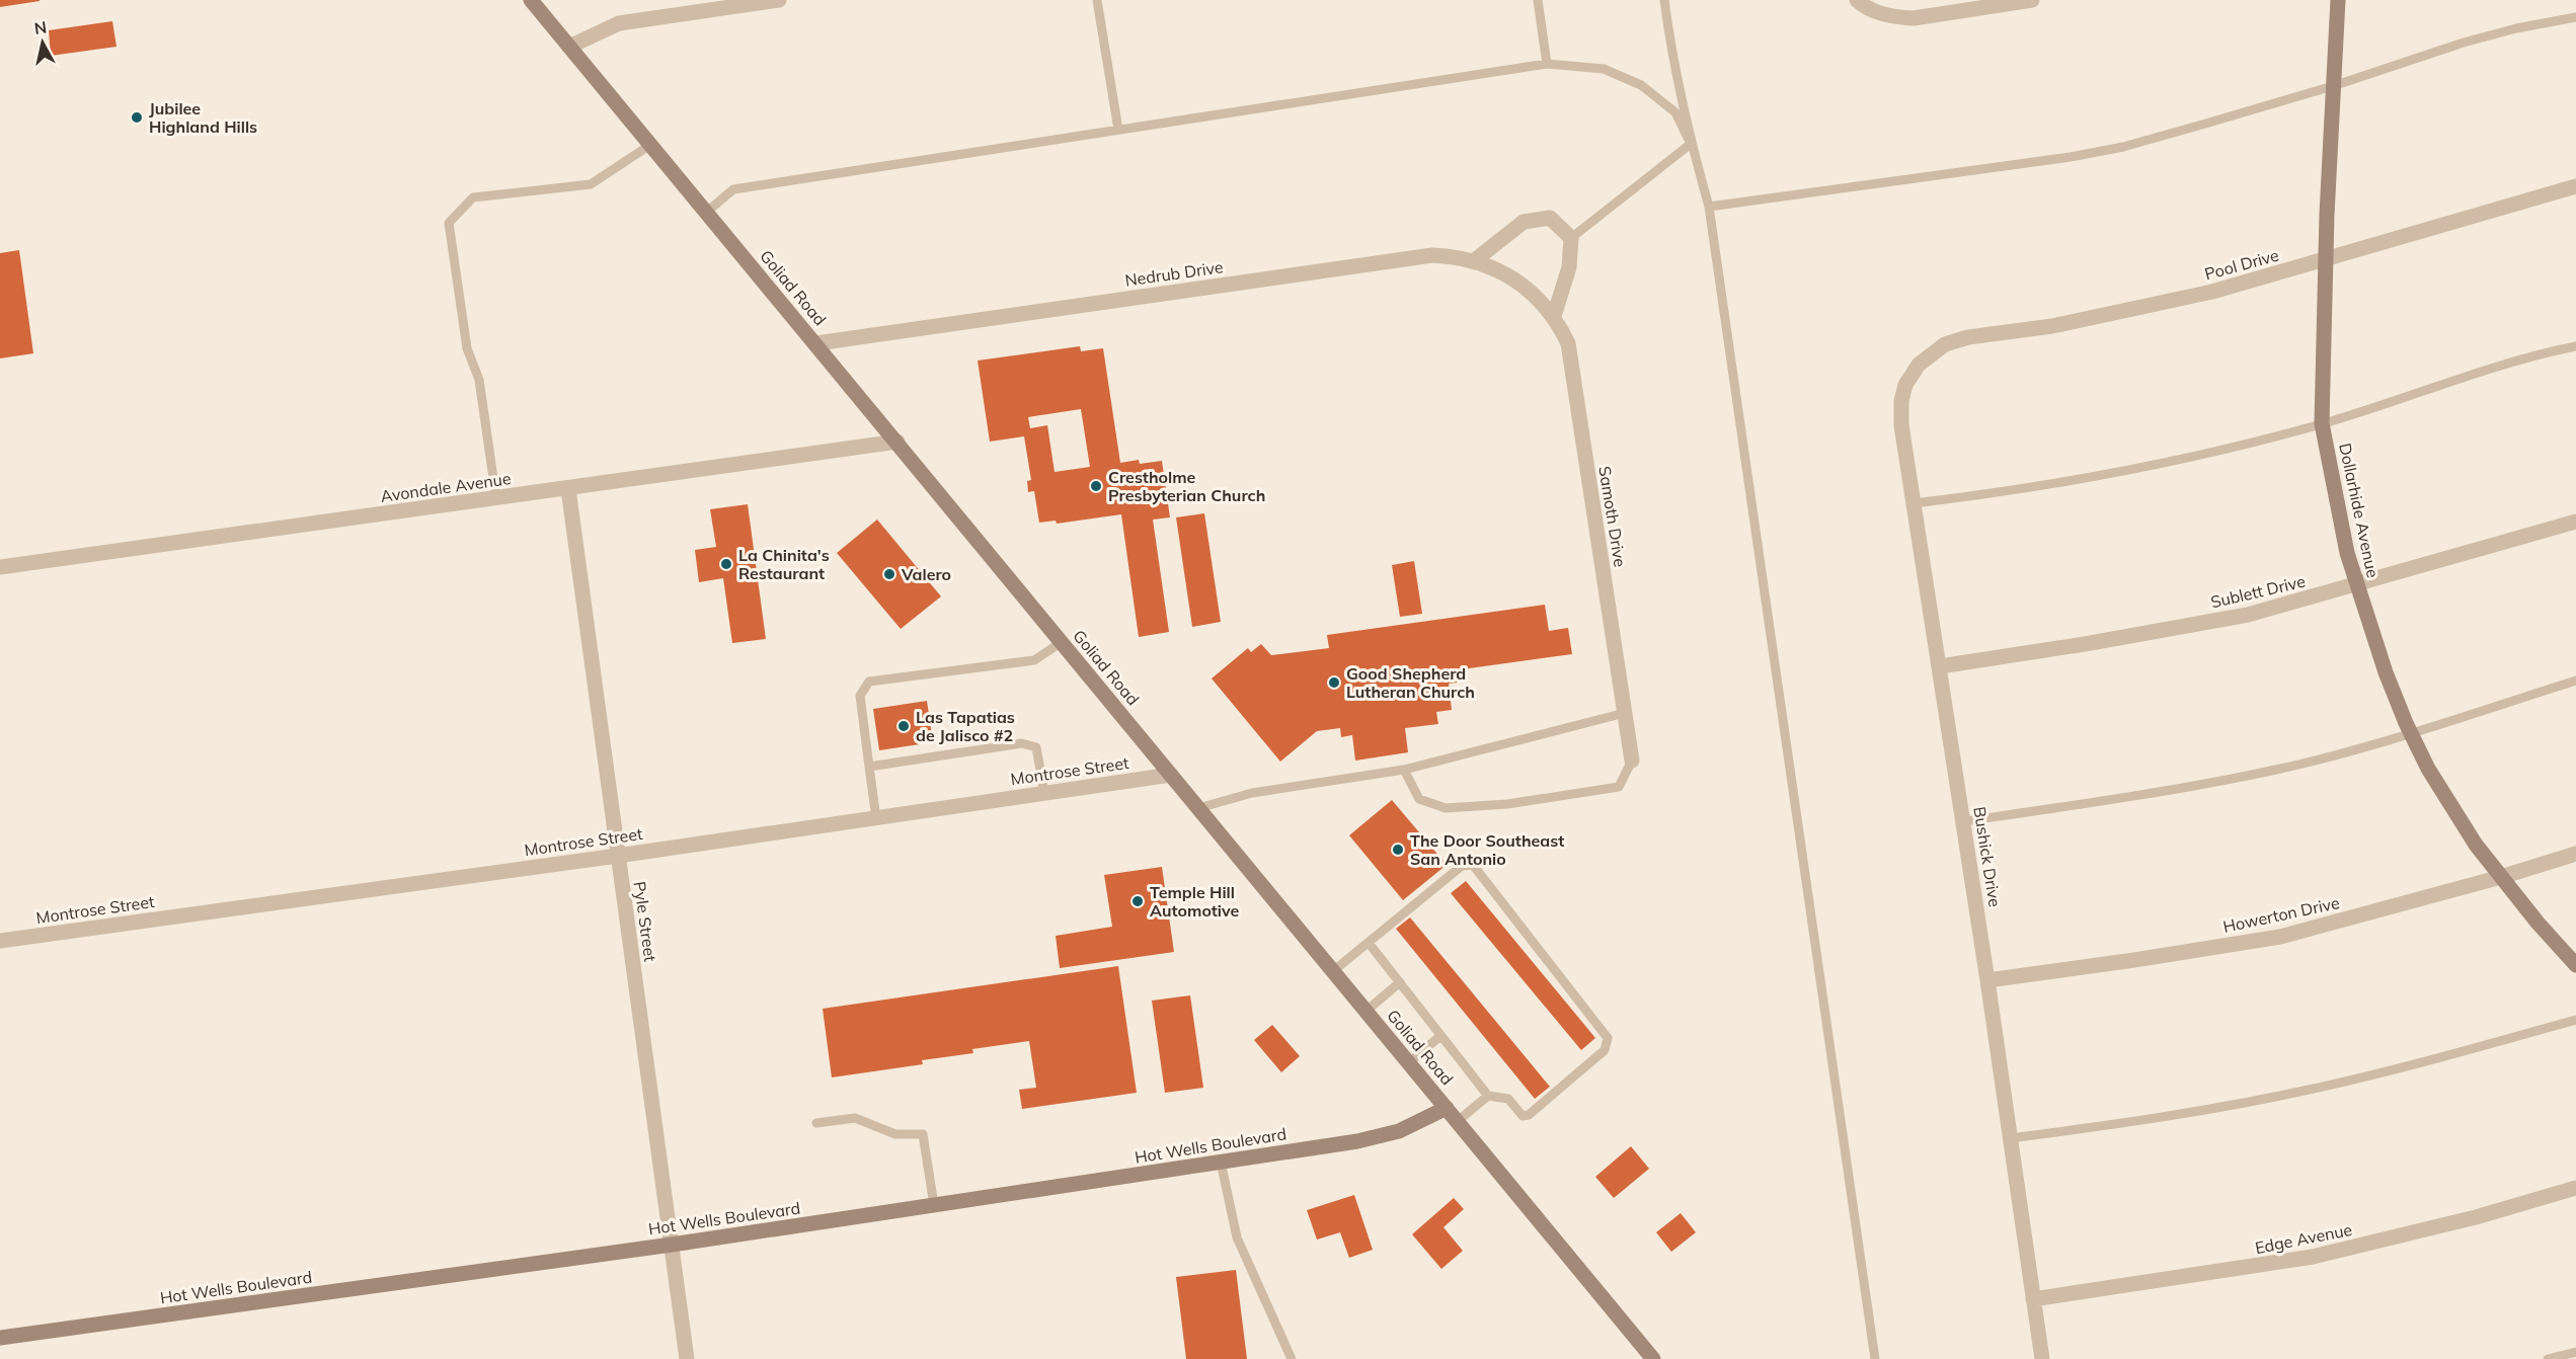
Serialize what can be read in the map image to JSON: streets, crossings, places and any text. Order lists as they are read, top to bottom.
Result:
{
  "streets": {
    "street": [
      "Pool Drive",
      "Nedrub Drive",
      "Goliad Road",
      "Avondale Avenue",
      "Dollarhide Avenue",
      "Samoth Drive",
      "Sublett Drive",
      "Montrose Street",
      "Bushick Drive",
      "Howerton Drive",
      "Pyle Street",
      "Hot Wells Boulevard",
      "Edge Avenue"
    ]
  },
  "crossings": [
    ["Pool Drive", "Dollarhide Avenue"],
    ["Pool Drive", "Bushick Drive"],
    ["Nedrub Drive", "Goliad Road"],
    ["Nedrub Drive", "Samoth Drive"],
    ["Goliad Road", "Avondale Avenue"],
    ["Goliad Road", "Montrose Street"],
    ["Goliad Road", "Hot Wells Boulevard"],
    ["Avondale Avenue", "Pyle Street"],
    ["Dollarhide Avenue", "Sublett Drive"],
    ["Dollarhide Avenue", "Howerton Drive"],
    ["Sublett Drive", "Bushick Drive"],
    ["Montrose Street", "Pyle Street"],
    ["Bushick Drive", "Howerton Drive"],
    ["Bushick Drive", "Edge Avenue"],
    ["Pyle Street", "Hot Wells Boulevard"]
  ],
  "places": [
    "Jubilee Highland Hills",
    "Crestholme Presbyterian Church",
    "La Chinita's Restaurant",
    "Valero",
    "Good Shepherd Lutheran Church",
    "Las Tapatias de Jalisco #2",
    "The Door Southeast San Antonio",
    "Temple Hill Automotive"
  ],
  "north": "top"
}
